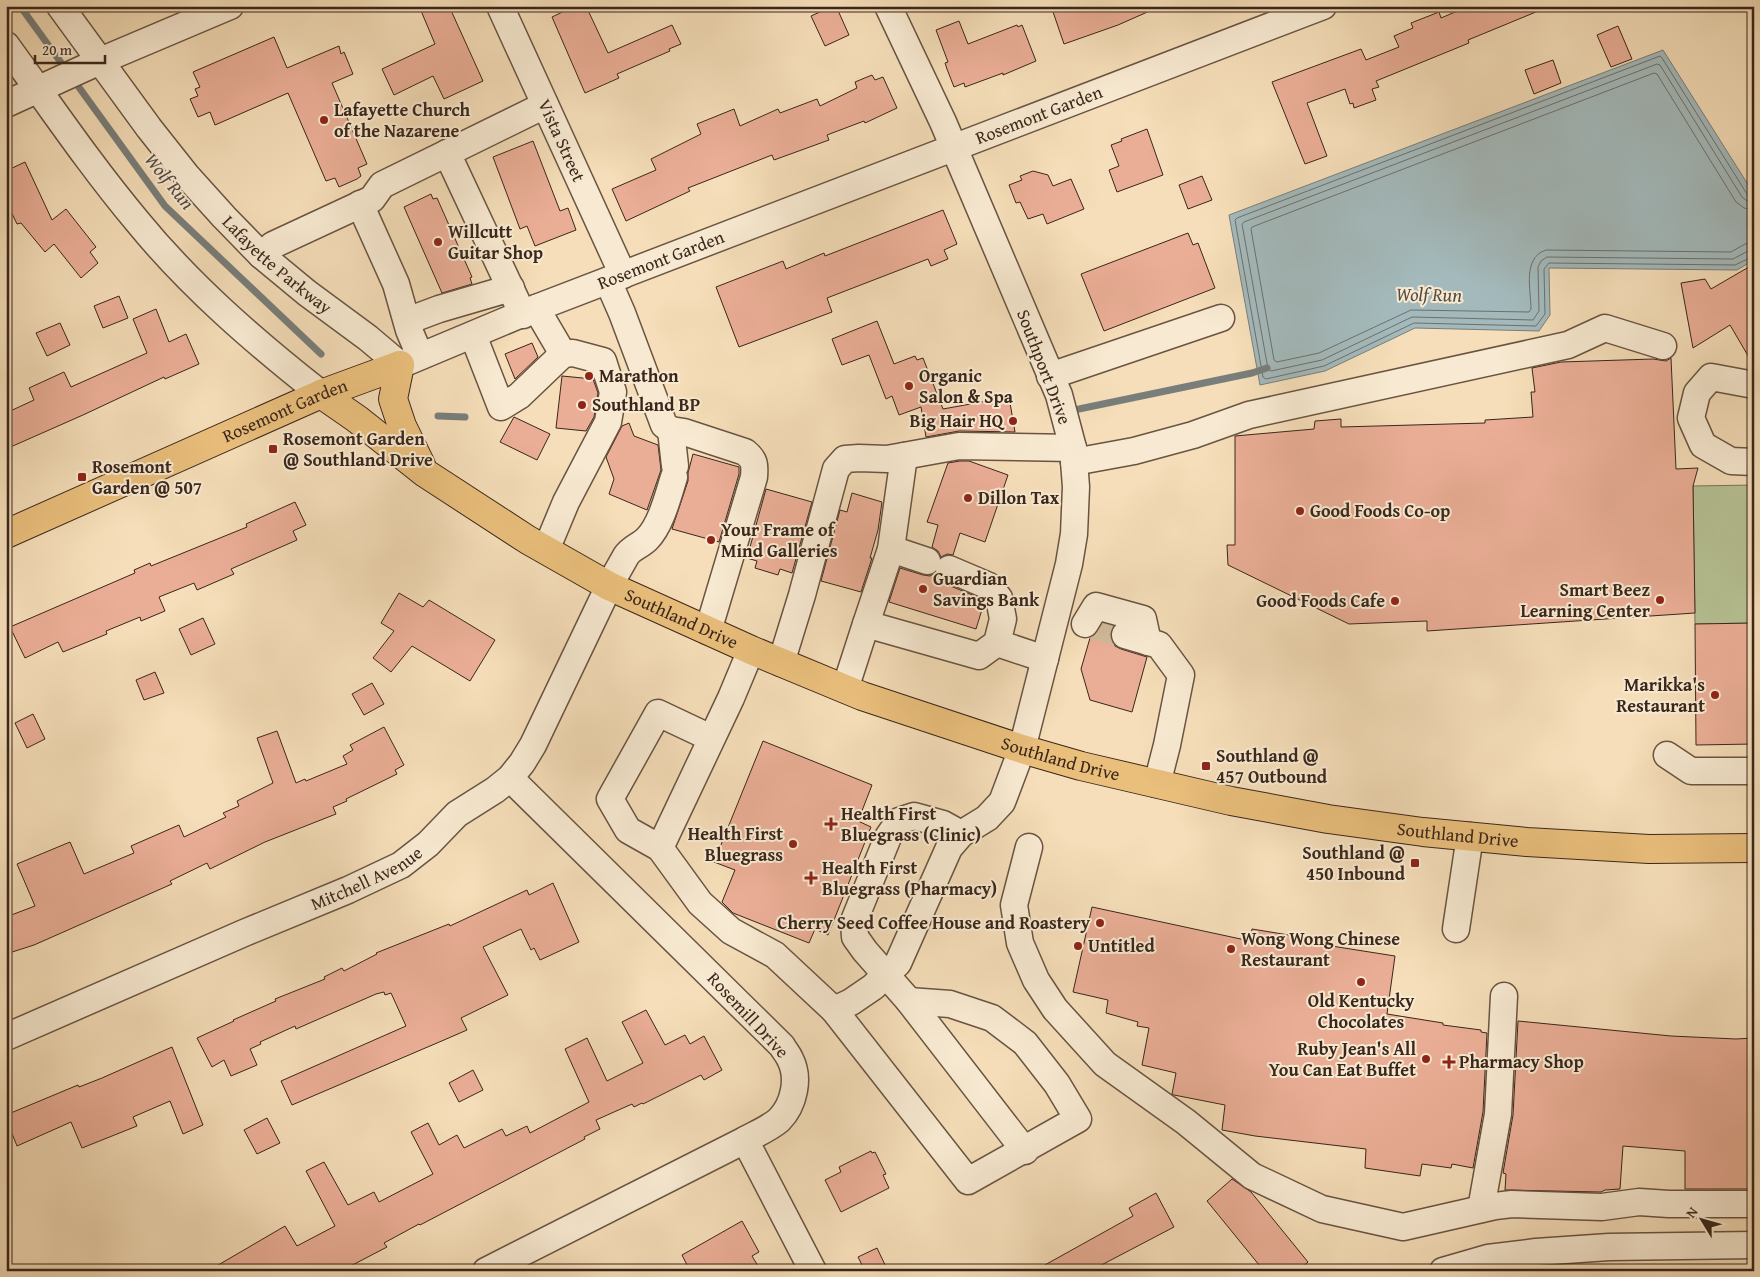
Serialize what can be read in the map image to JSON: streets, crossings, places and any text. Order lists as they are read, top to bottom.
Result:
{
  "streets": {
    "main road": ["Rosemont Garden", "Southland Drive"],
    "street": [
      "Vista Street",
      "Lafayette Parkway",
      "Southport Drive",
      "Mitchell Avenue",
      "Rosemill Drive"
    ]
  },
  "crossings": [
    ["Rosemont Garden", "Vista Street"],
    ["Rosemont Garden", "Lafayette Parkway"],
    ["Rosemont Garden", "Southport Drive"],
    ["Rosemont Garden", "Southland Drive"],
    ["Vista Street", "Mitchell Avenue"],
    ["Southport Drive", "Southland Drive"],
    ["Southland Drive", "Mitchell Avenue"],
    ["Mitchell Avenue", "Rosemill Drive"]
  ],
  "water": ["Wolf Run"],
  "places": {
    "other": [
      "Lafayette Church of the Nazarene",
      "Willcutt Guitar Shop",
      "Marathon",
      "Organic Salon & Spa",
      "Southland BP",
      "Big Hair HQ",
      "Dillon Tax",
      "Good Foods Co-op",
      "Your Frame of Mind Galleries",
      "Guardian Savings Bank",
      "Smart Beez Learning Center",
      "Good Foods Cafe",
      "Marikka's Restaurant",
      "Health First Bluegrass",
      "Cherry Seed Coffee House and Roastery",
      "Untitled",
      "Wong Wong Chinese Restaurant",
      "Old Kentucky Chocolates",
      "Ruby Jean's All You Can Eat Buffet"
    ],
    "transit": [
      "Rosemont Garden @ Southland Drive",
      "Rosemont Garden @ 507",
      "Southland @ 457 Outbound",
      "Southland @ 450 Inbound"
    ],
    "health": ["Health First Bluegrass (Clinic)", "Health First Bluegrass (Pharmacy)", "Pharmacy Shop"]
  },
  "scale_bar": "20 m",
  "north": "top left"
}
